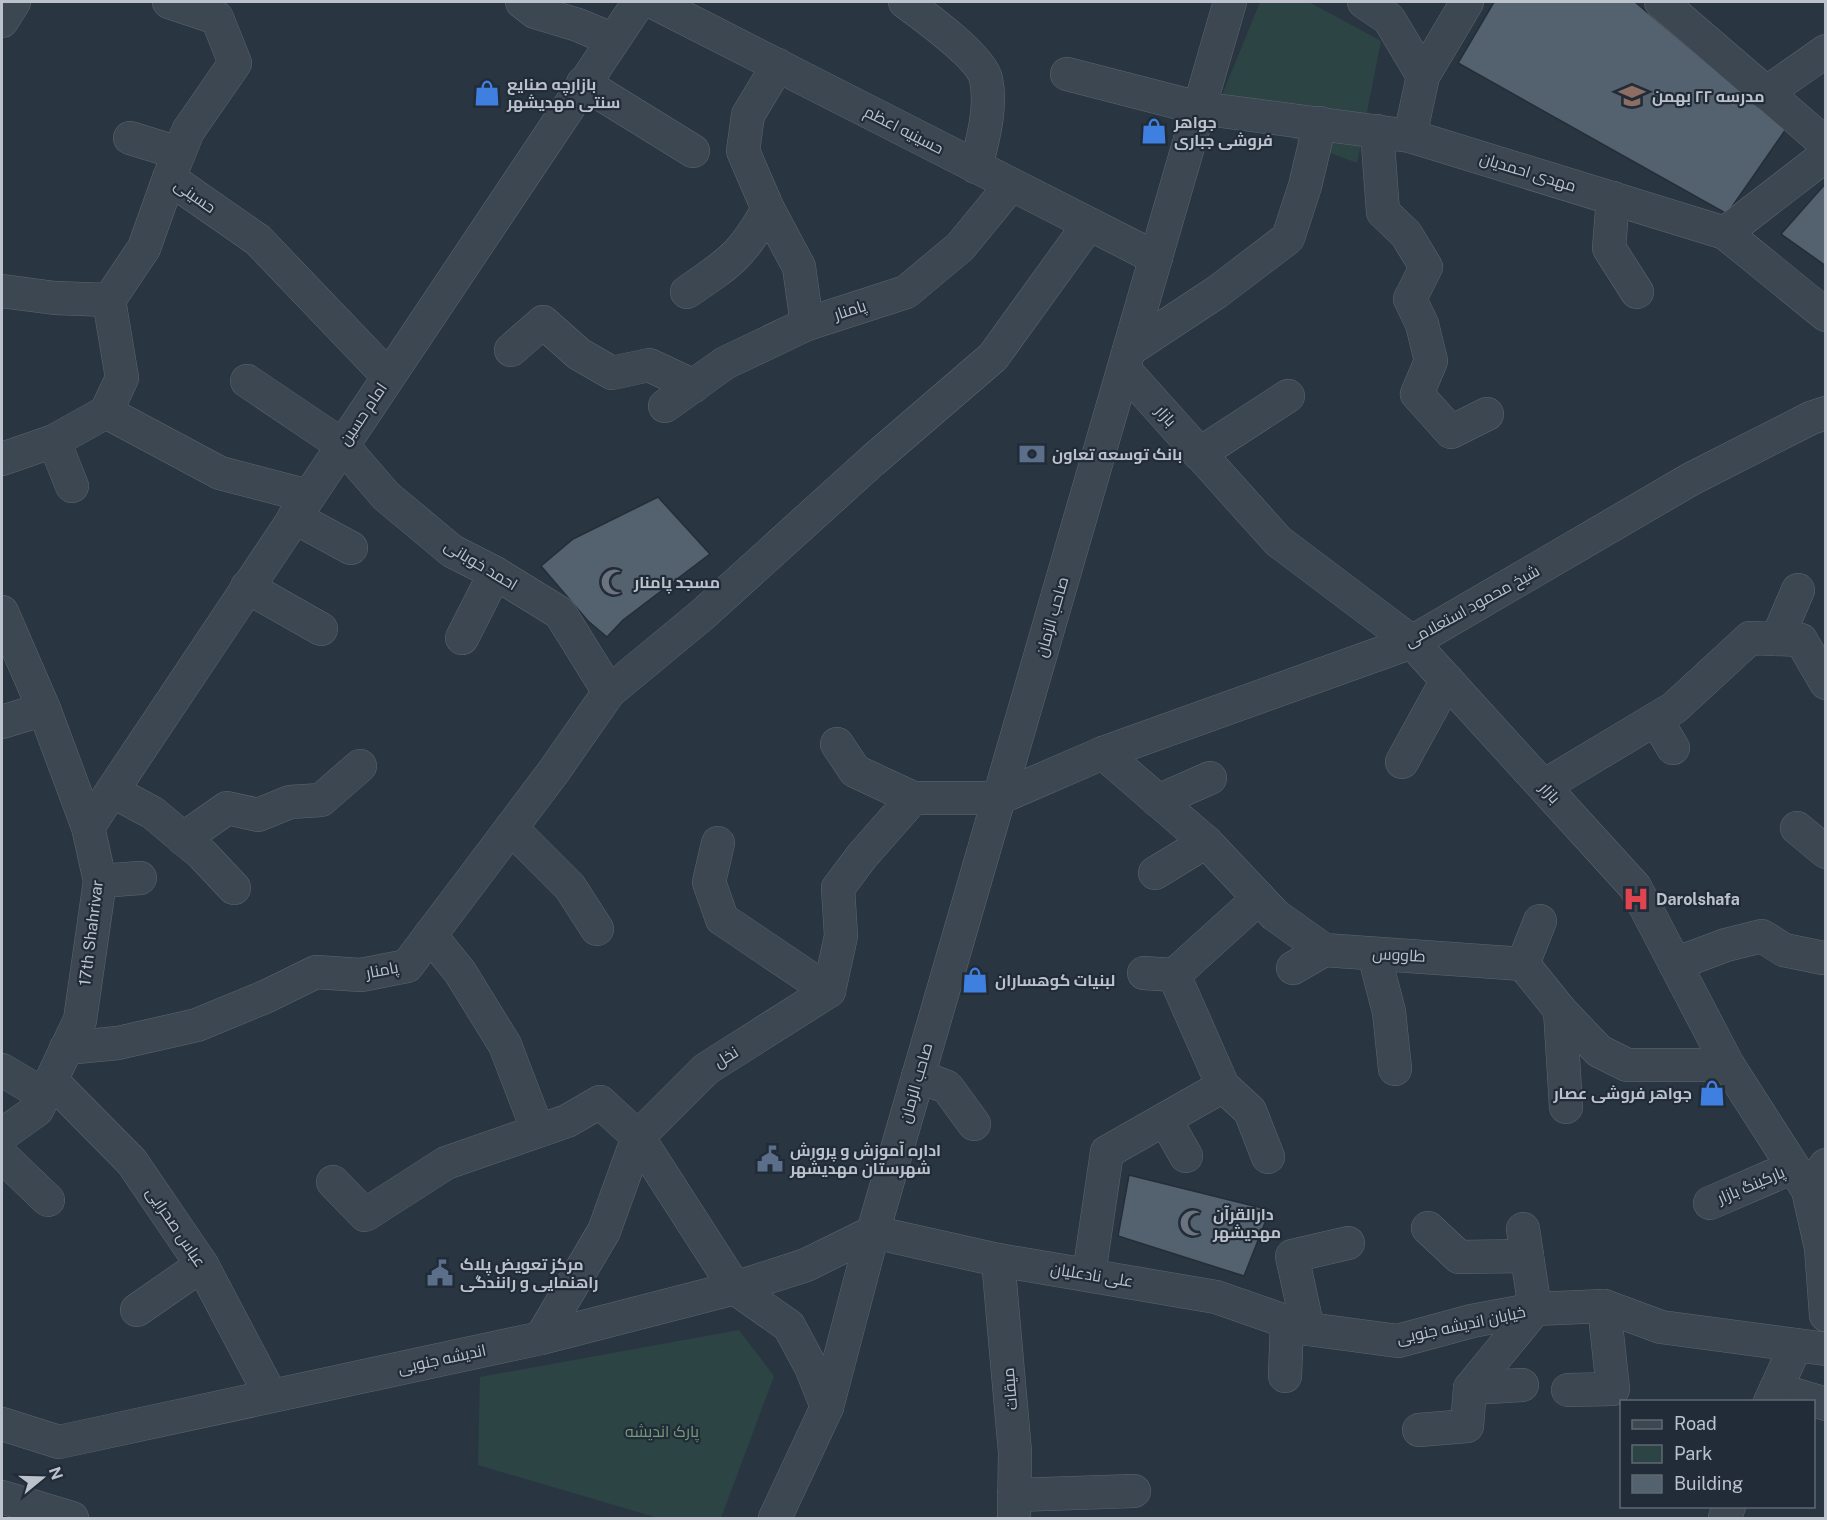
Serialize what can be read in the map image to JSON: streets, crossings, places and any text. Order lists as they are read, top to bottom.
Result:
{
  "streets": {
    "street": [
      "حسینیه اعظم",
      "مهدی احمدیان",
      "حسینی",
      "پامنار",
      "امام حسین",
      "بازار",
      "احمد خوبانی",
      "شیخ محمود استعلامی",
      "صاحب الزمان",
      "17th Shahrivar",
      "طاووس",
      "نخل",
      "پارکینگ بازار",
      "عباس صحرایی",
      "علی نادعلیان",
      "خیابان اندیشه جنوبی",
      "اندیشه جنوبی",
      "میقات"
    ]
  },
  "crossings": [
    ["حسینیه اعظم", "پامنار"],
    ["حسینیه اعظم", "صاحب الزمان"],
    ["مهدی احمدیان", "صاحب الزمان"],
    ["حسینی", "امام حسین"],
    ["پامنار", "احمد خوبانی"],
    ["پامنار", "17th Shahrivar"],
    ["امام حسین", "احمد خوبانی"],
    ["امام حسین", "17th Shahrivar"],
    ["بازار", "شیخ محمود استعلامی"],
    ["بازار", "صاحب الزمان"],
    ["بازار", "پارکینگ بازار"],
    ["شیخ محمود استعلامی", "صاحب الزمان"],
    ["صاحب الزمان", "علی نادعلیان"],
    ["صاحب الزمان", "اندیشه جنوبی"],
    ["17th Shahrivar", "عباس صحرایی"],
    ["نخل", "اندیشه جنوبی"],
    ["عباس صحرایی", "اندیشه جنوبی"],
    ["علی نادعلیان", "خیابان اندیشه جنوبی"],
    ["علی نادعلیان", "اندیشه جنوبی"],
    ["علی نادعلیان", "میقات"]
  ],
  "parks": ["پارک اندیشه"],
  "places": {
    "shop": [
      "بازارچه صنایع سنتی مهدیشهر",
      "جواهر فروشی جباری",
      "لبنیات کوهساران",
      "جواهر فروشی عصار"
    ],
    "school or university": ["مدرسه ۲۲ بهمن"],
    "bank": ["بانک توسعه تعاون"],
    "mosque": ["مسجد پامنار", "دارالقرآن مهدیشهر"],
    "hospital": ["Darolshafa"],
    "public building": ["اداره آموزش و پرورش شهرستان مهدیشهر", "مرکز تعویض پلاک راهنمایی و رانندگی"]
  },
  "legend": ["Road", "Park", "Building"],
  "north": "right"
}
